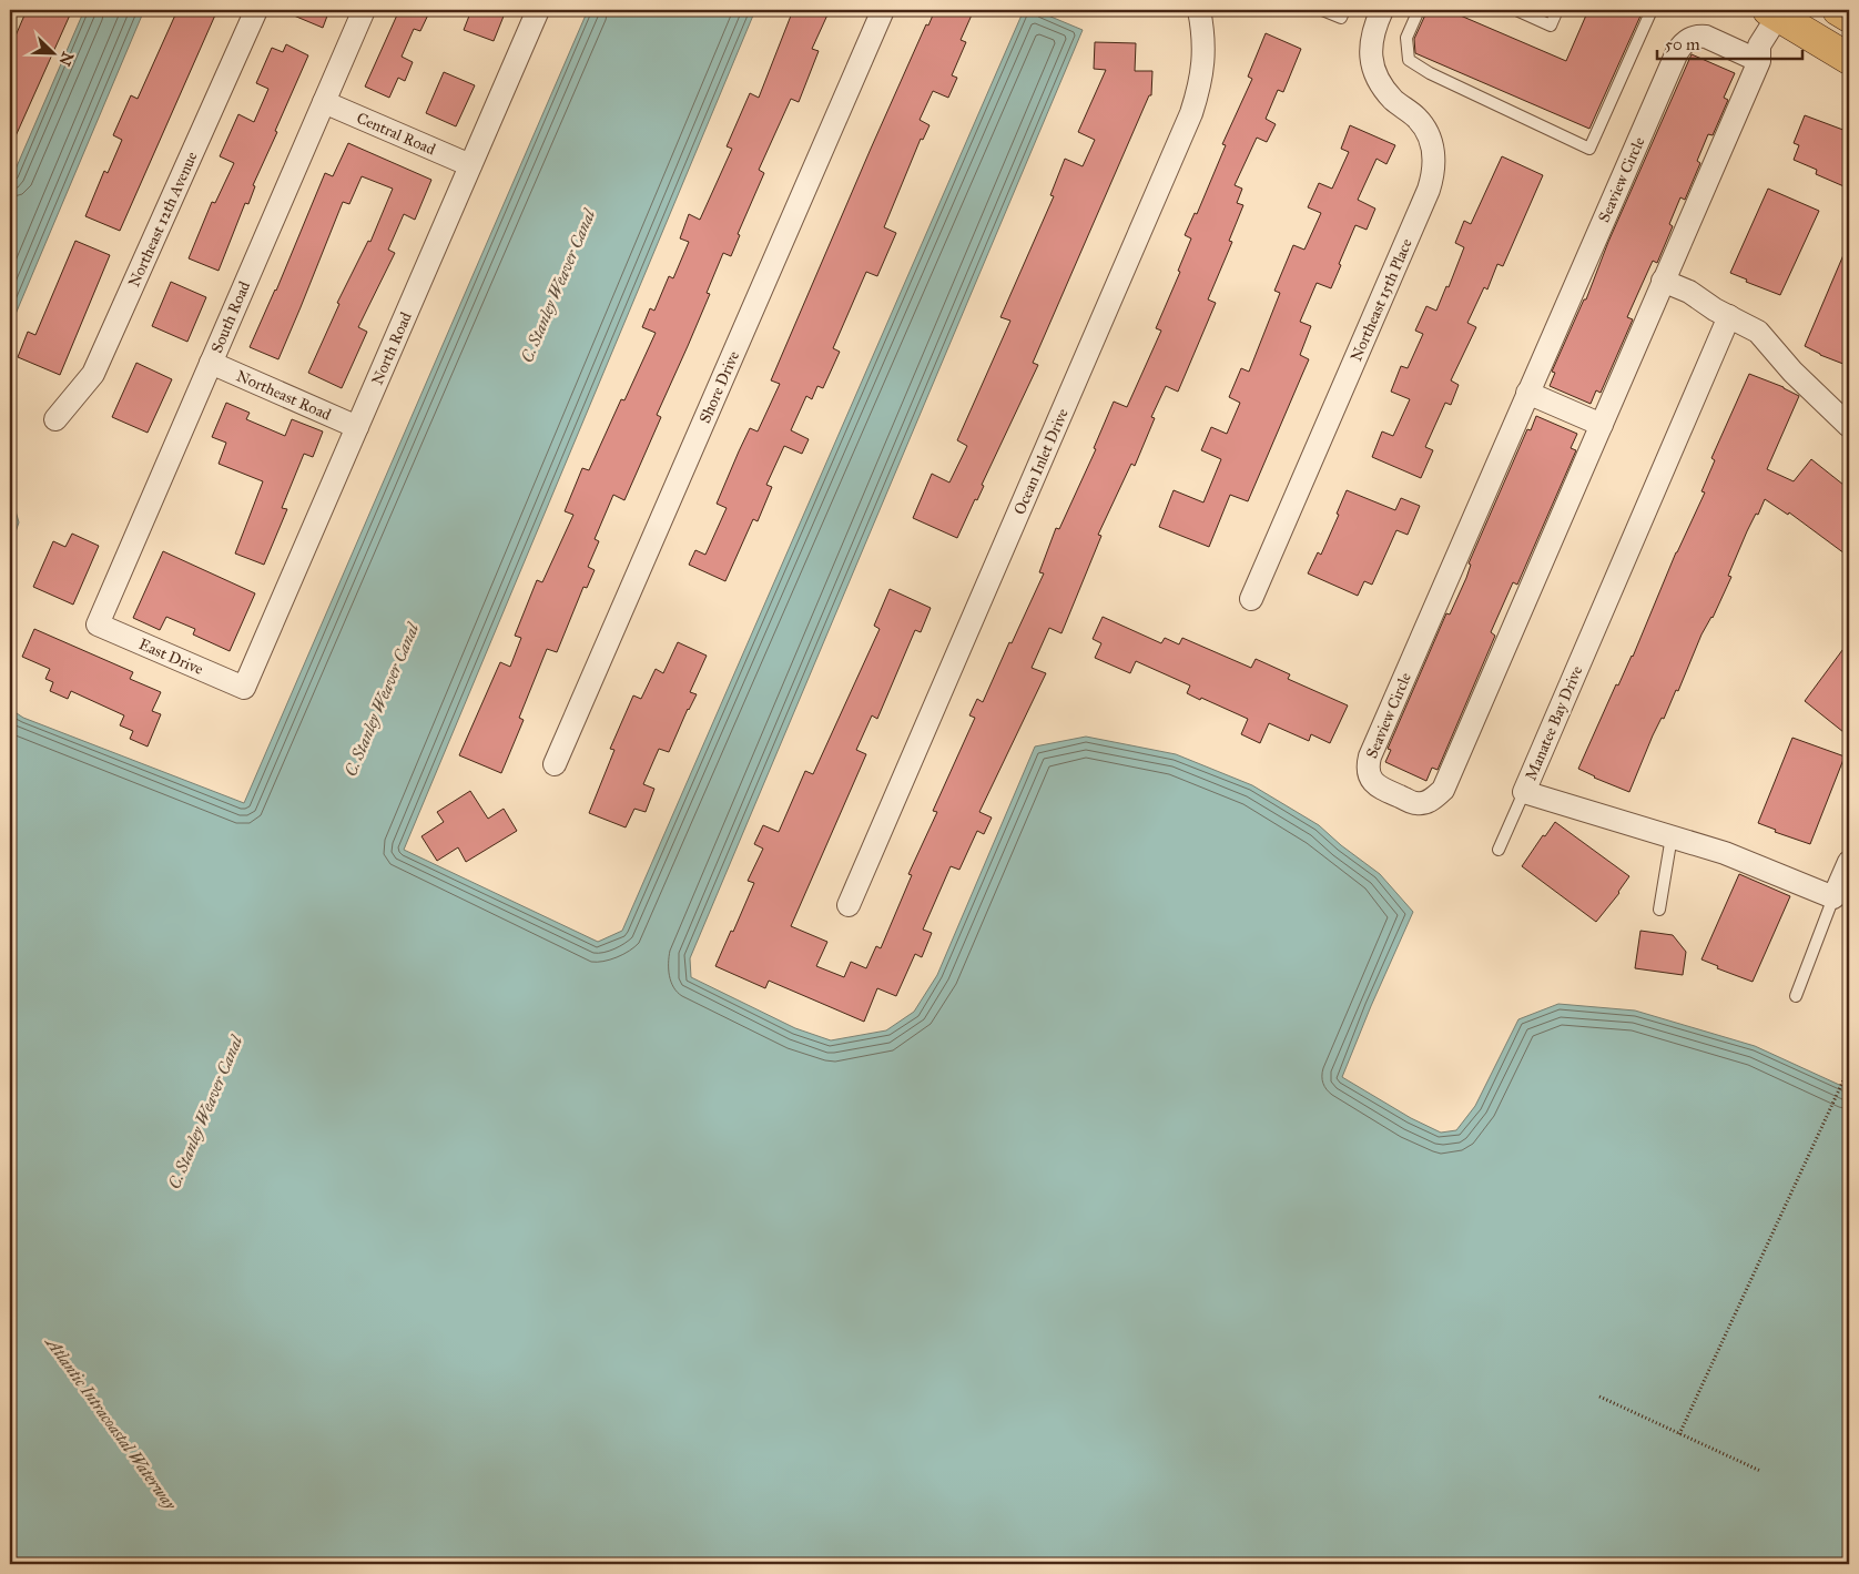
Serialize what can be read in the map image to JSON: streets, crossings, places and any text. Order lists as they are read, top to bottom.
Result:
{
  "streets": {
    "street": [
      "Central Road",
      "Seaview Circle",
      "Northeast 12th Avenue",
      "Northeast 15th Place",
      "South Road",
      "North Road",
      "Shore Drive",
      "Northeast Road",
      "Ocean Inlet Drive",
      "East Drive",
      "Manatee Bay Drive"
    ]
  },
  "crossings": [
    ["Central Road", "South Road"],
    ["Central Road", "North Road"],
    ["South Road", "Northeast Road"],
    ["South Road", "East Drive"],
    ["North Road", "Northeast Road"],
    ["North Road", "East Drive"]
  ],
  "water": ["C. Stanley Weaver Canal", "Atlantic Intracoastal Waterway"],
  "scale_bar": "50 m",
  "north": "bottom right"
}
